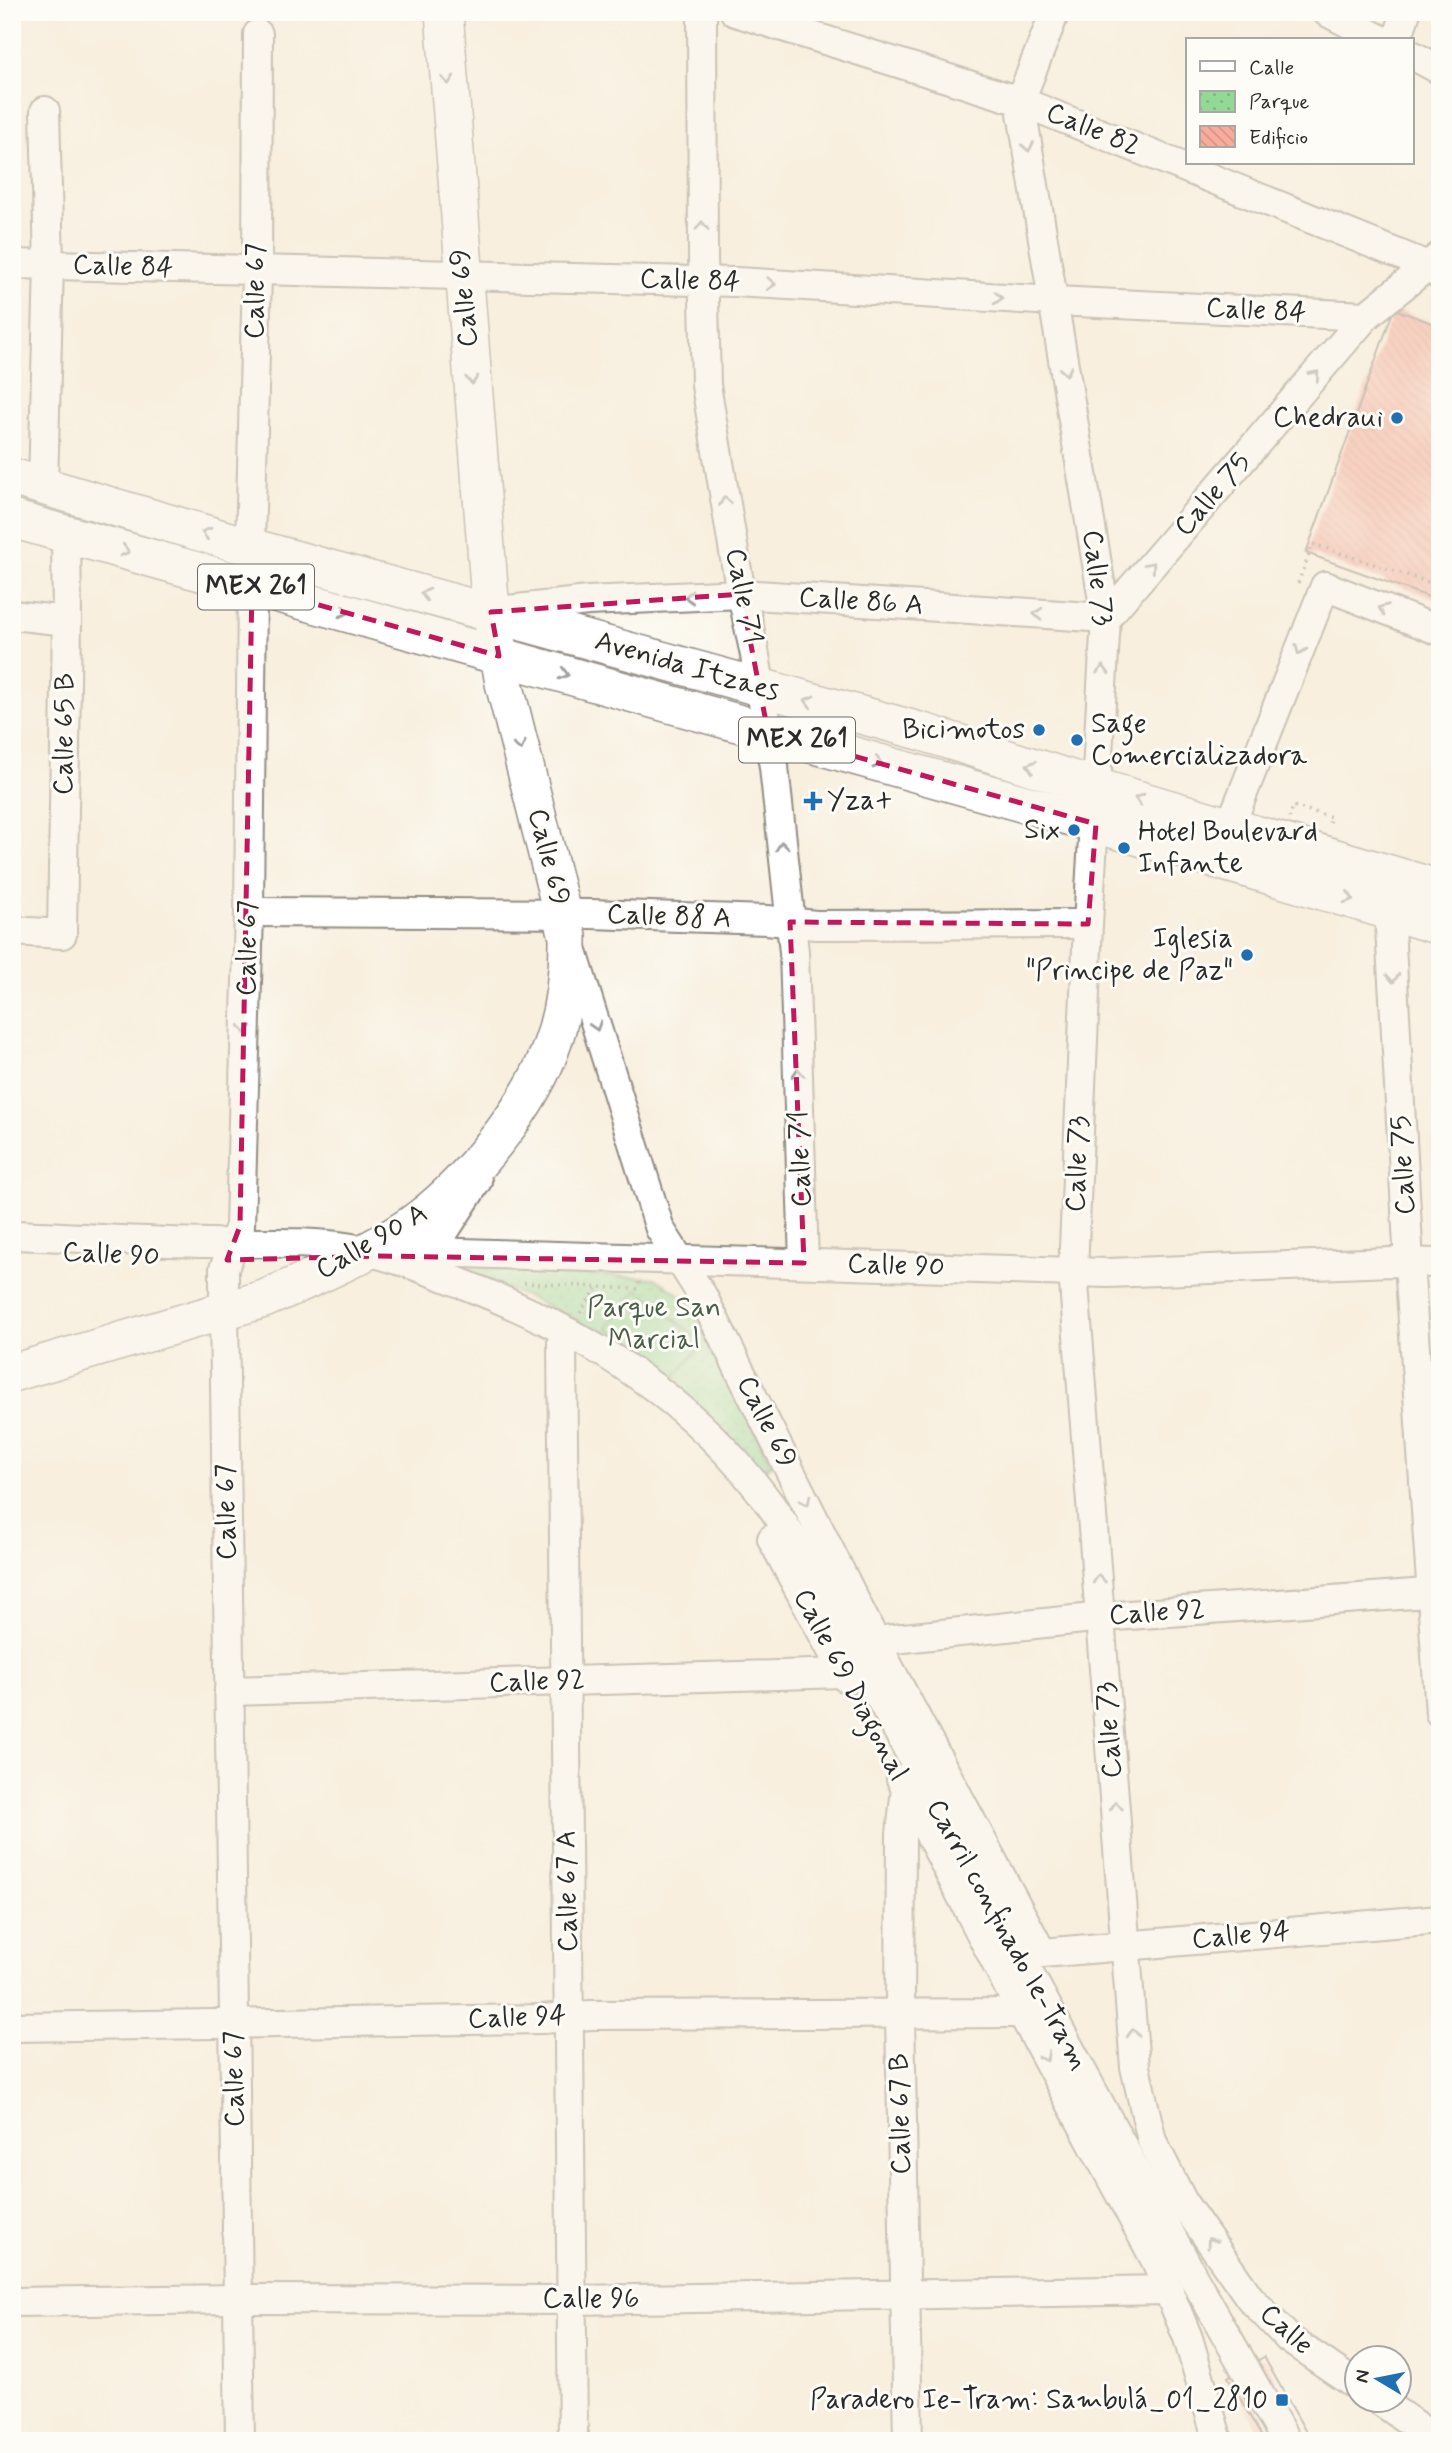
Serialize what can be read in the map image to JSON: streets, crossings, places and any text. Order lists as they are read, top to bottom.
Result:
{
  "streets": {
    "main road": [
      "Calle 69",
      "MEX 261",
      "Avenida Itzaes",
      "Calle 90 A"
    ],
    "street": [
      "Calle 82",
      "Calle 84",
      "Calle 67",
      "Calle 75",
      "Calle 73",
      "Calle 71",
      "Calle 86 A",
      "Calle 65 B",
      "Calle 88 A",
      "Calle 90",
      "Calle 92",
      "Calle 69 Diagonal",
      "Calle 67 A",
      "Carril confinado Ie-Tram",
      "Calle 94",
      "Calle 67 B",
      "Calle 96",
      "Calle"
    ]
  },
  "crossings": [
    ["Calle 82", "Calle 75"],
    ["Calle 82", "Calle 73"],
    ["Calle 84", "Calle 67"],
    ["Calle 84", "Calle 69"],
    ["Calle 84", "Calle 75"],
    ["Calle 84", "Calle 73"],
    ["Calle 84", "Calle 71"],
    ["Calle 67", "Avenida Itzaes"],
    ["Calle 67", "Calle 88 A"],
    ["Calle 67", "Calle 90 A"],
    ["Calle 67", "Calle 90"],
    ["Calle 67", "Calle 92"],
    ["Calle 67", "Carril confinado Ie-Tram"],
    ["Calle 67", "Calle 94"],
    ["Calle 67", "Calle 96"],
    ["Calle 69", "Calle 86 A"],
    ["Calle 69", "Avenida Itzaes"],
    ["Calle 69", "Calle 88 A"],
    ["Calle 69", "Calle 90 A"],
    ["Calle 69", "Calle 90"],
    ["Calle 69", "Calle 92"],
    ["Calle 69", "Calle 94"],
    ["Calle 75", "Calle 73"],
    ["Calle 75", "Calle 86 A"],
    ["Calle 75", "Avenida Itzaes"],
    ["Calle 75", "Calle 90"],
    ["Calle 75", "Calle 92"],
    ["Calle 73", "Calle 86 A"],
    ["Calle 73", "Avenida Itzaes"],
    ["Calle 73", "Calle 88 A"],
    ["Calle 73", "Calle 90"],
    ["Calle 73", "Calle 92"],
    ["Calle 73", "Calle 94"],
    ["Calle 73", "Calle"],
    ["Calle 71", "Calle 86 A"],
    ["Calle 71", "Avenida Itzaes"],
    ["Calle 71", "Calle 88 A"],
    ["Calle 71", "Calle 90"],
    ["Calle 86 A", "Avenida Itzaes"],
    ["Avenida Itzaes", "Calle 65 B"],
    ["Calle 88 A", "Calle 90 A"],
    ["Calle 90 A", "Calle 90"],
    ["Calle 90 A", "Calle 69 Diagonal"],
    ["Calle 90 A", "Carril confinado Ie-Tram"],
    ["Calle 90", "Calle 69 Diagonal"],
    ["Calle 90", "Carril confinado Ie-Tram"],
    ["Calle 92", "Calle 69 Diagonal"],
    ["Calle 92", "Calle 67 A"],
    ["Calle 69 Diagonal", "Calle 67 A"],
    ["Calle 69 Diagonal", "Carril confinado Ie-Tram"],
    ["Calle 69 Diagonal", "Calle 94"],
    ["Calle 69 Diagonal", "Calle 67 B"],
    ["Calle 69 Diagonal", "Calle 96"],
    ["Calle 67 A", "Calle 94"],
    ["Calle 67 A", "Calle 96"],
    ["Calle 94", "Calle 67 B"],
    ["Calle 67 B", "Calle 96"]
  ],
  "one_way": ["Calle 69", "Calle 71", "Calle 86 A"],
  "parks": ["Parque San Marcial"],
  "places": {
    "other": [
      "Chedraui",
      "Bicimotos",
      "Sage Comercializadora",
      "Six",
      "Hotel Boulevard Infante",
      "Iglesia \"Principe de Paz\""
    ],
    "health": ["Yza+"],
    "transit": ["Paradero Ie-Tram: Sambulá_01_2810"]
  },
  "legend": ["Calle", "Parque", "Edificio"],
  "north": "left"
}
